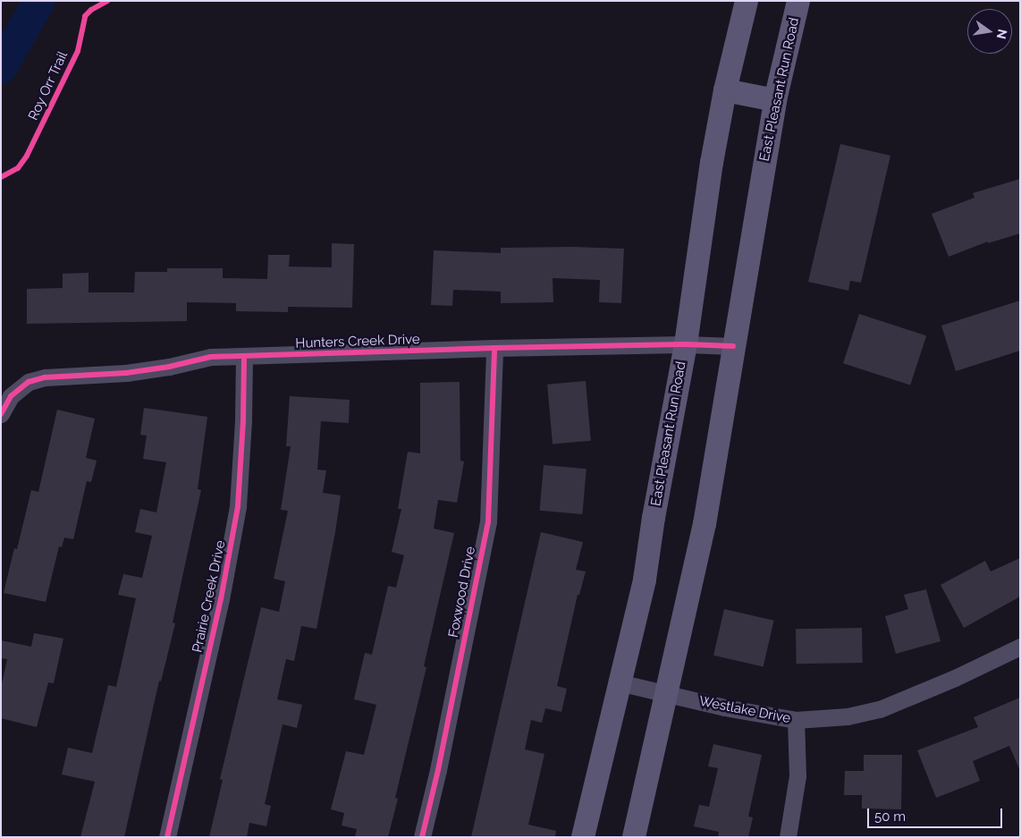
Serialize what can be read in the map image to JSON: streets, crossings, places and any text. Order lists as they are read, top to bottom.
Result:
{
  "streets": {
    "main road": ["East Pleasant Run Road"],
    "street": [
      "Hunters Creek Drive",
      "Foxwood Drive",
      "Prairie Creek Drive",
      "Westlake Drive"
    ],
    "cycle path": ["Roy Orr Trail"]
  },
  "crossings": [
    ["East Pleasant Run Road", "Hunters Creek Drive"],
    ["East Pleasant Run Road", "Westlake Drive"],
    ["Hunters Creek Drive", "Foxwood Drive"],
    ["Hunters Creek Drive", "Prairie Creek Drive"]
  ],
  "scale_bar": "50 m",
  "north": "right"
}
